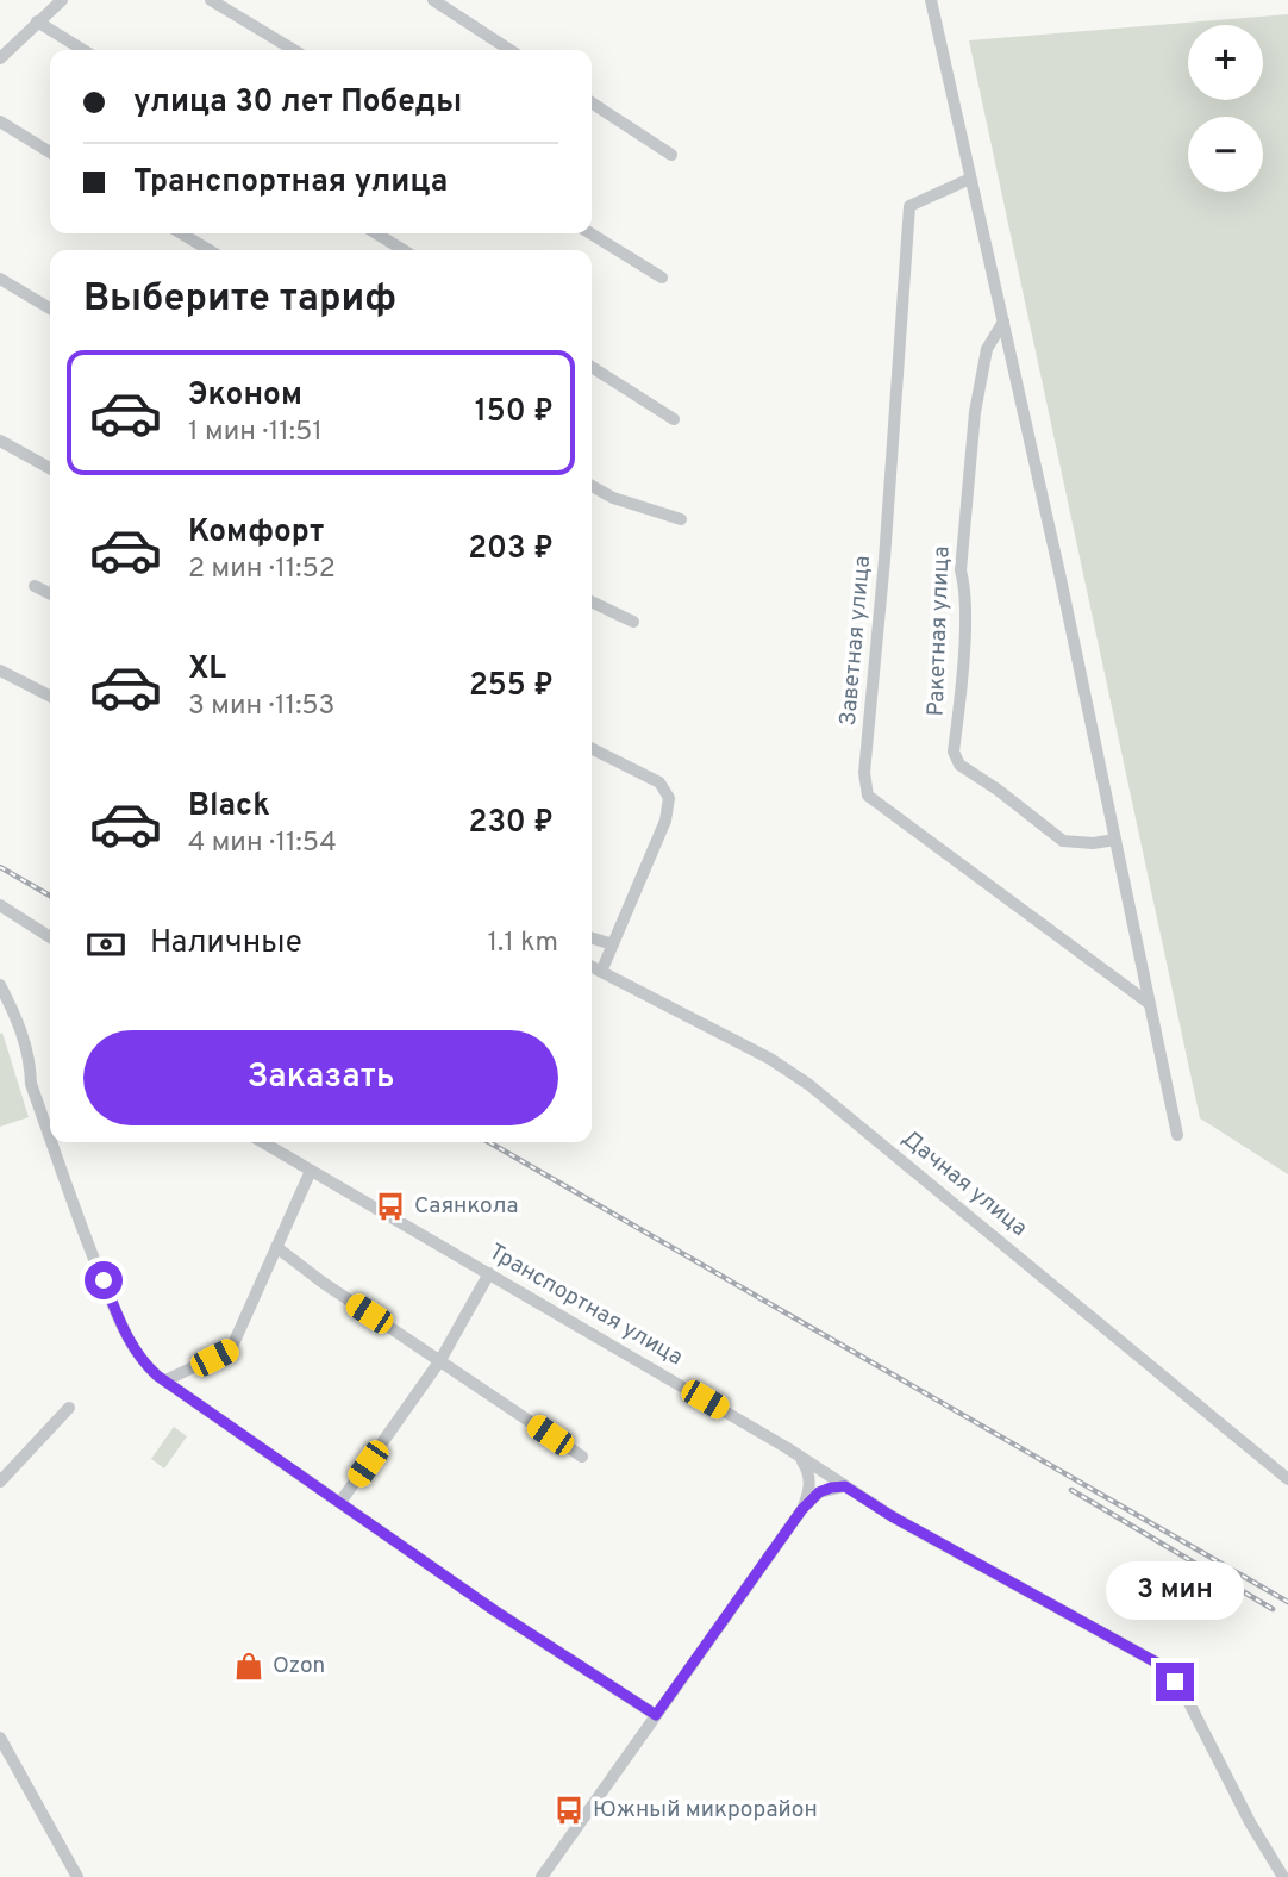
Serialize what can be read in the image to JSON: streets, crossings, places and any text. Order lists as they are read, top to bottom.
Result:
{
  "streets": {
    "street": [
      "Ракетная улица",
      "Заветная улица",
      "Дачная улица",
      "Транспортная улица"
    ]
  },
  "places": {
    "bus stop": ["Саянкола", "Южный микрорайон"],
    "shop": ["Ozon"]
  },
  "page": {
    "map_buttons": ["+", "−"],
    "banner": ["улица 30 лет Победы", "Транспортная улица"],
    "heading": "Выберите тариф",
    "list": [
      {
        "name": "Эконом",
        "note": "1 мин · 11:51",
        "value": "150 ₽"
      },
      {
        "name": "Комфорт",
        "note": "2 мин · 11:52",
        "value": "203 ₽"
      },
      {
        "name": "XL",
        "note": "3 мин · 11:53",
        "value": "255 ₽"
      },
      {
        "name": "Black",
        "note": "4 мин · 11:54",
        "value": "230 ₽"
      }
    ],
    "pay": ["Наличные", "1.1 km"],
    "buttons": "Заказать",
    "bubble": "3 мин"
  }
}
